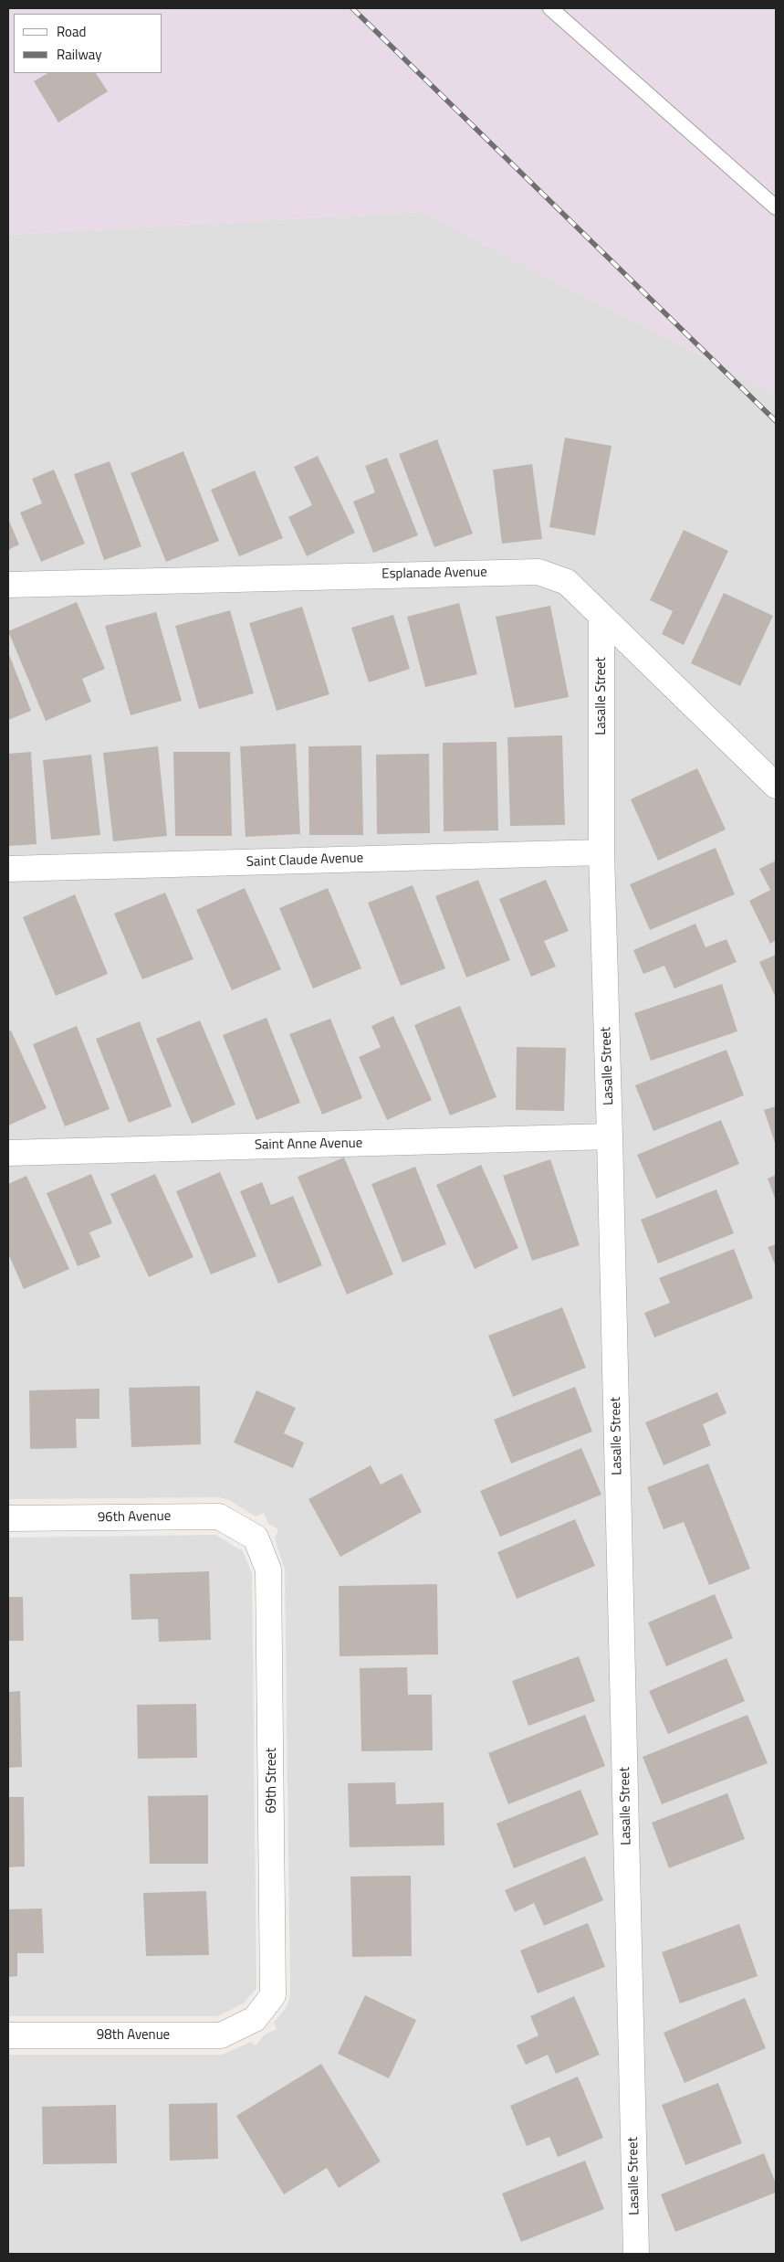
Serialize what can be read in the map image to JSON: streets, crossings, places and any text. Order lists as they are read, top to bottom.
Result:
{
  "streets": {
    "street": [
      "Esplanade Avenue",
      "Lasalle Street",
      "Saint Claude Avenue",
      "Saint Anne Avenue",
      "96th Avenue",
      "69th Street",
      "98th Avenue"
    ]
  },
  "crossings": [
    ["Esplanade Avenue", "Lasalle Street"],
    ["Lasalle Street", "Saint Claude Avenue"],
    ["Lasalle Street", "Saint Anne Avenue"],
    ["96th Avenue", "69th Street"],
    ["69th Street", "98th Avenue"]
  ],
  "legend": ["Road", "Railway"]
}
